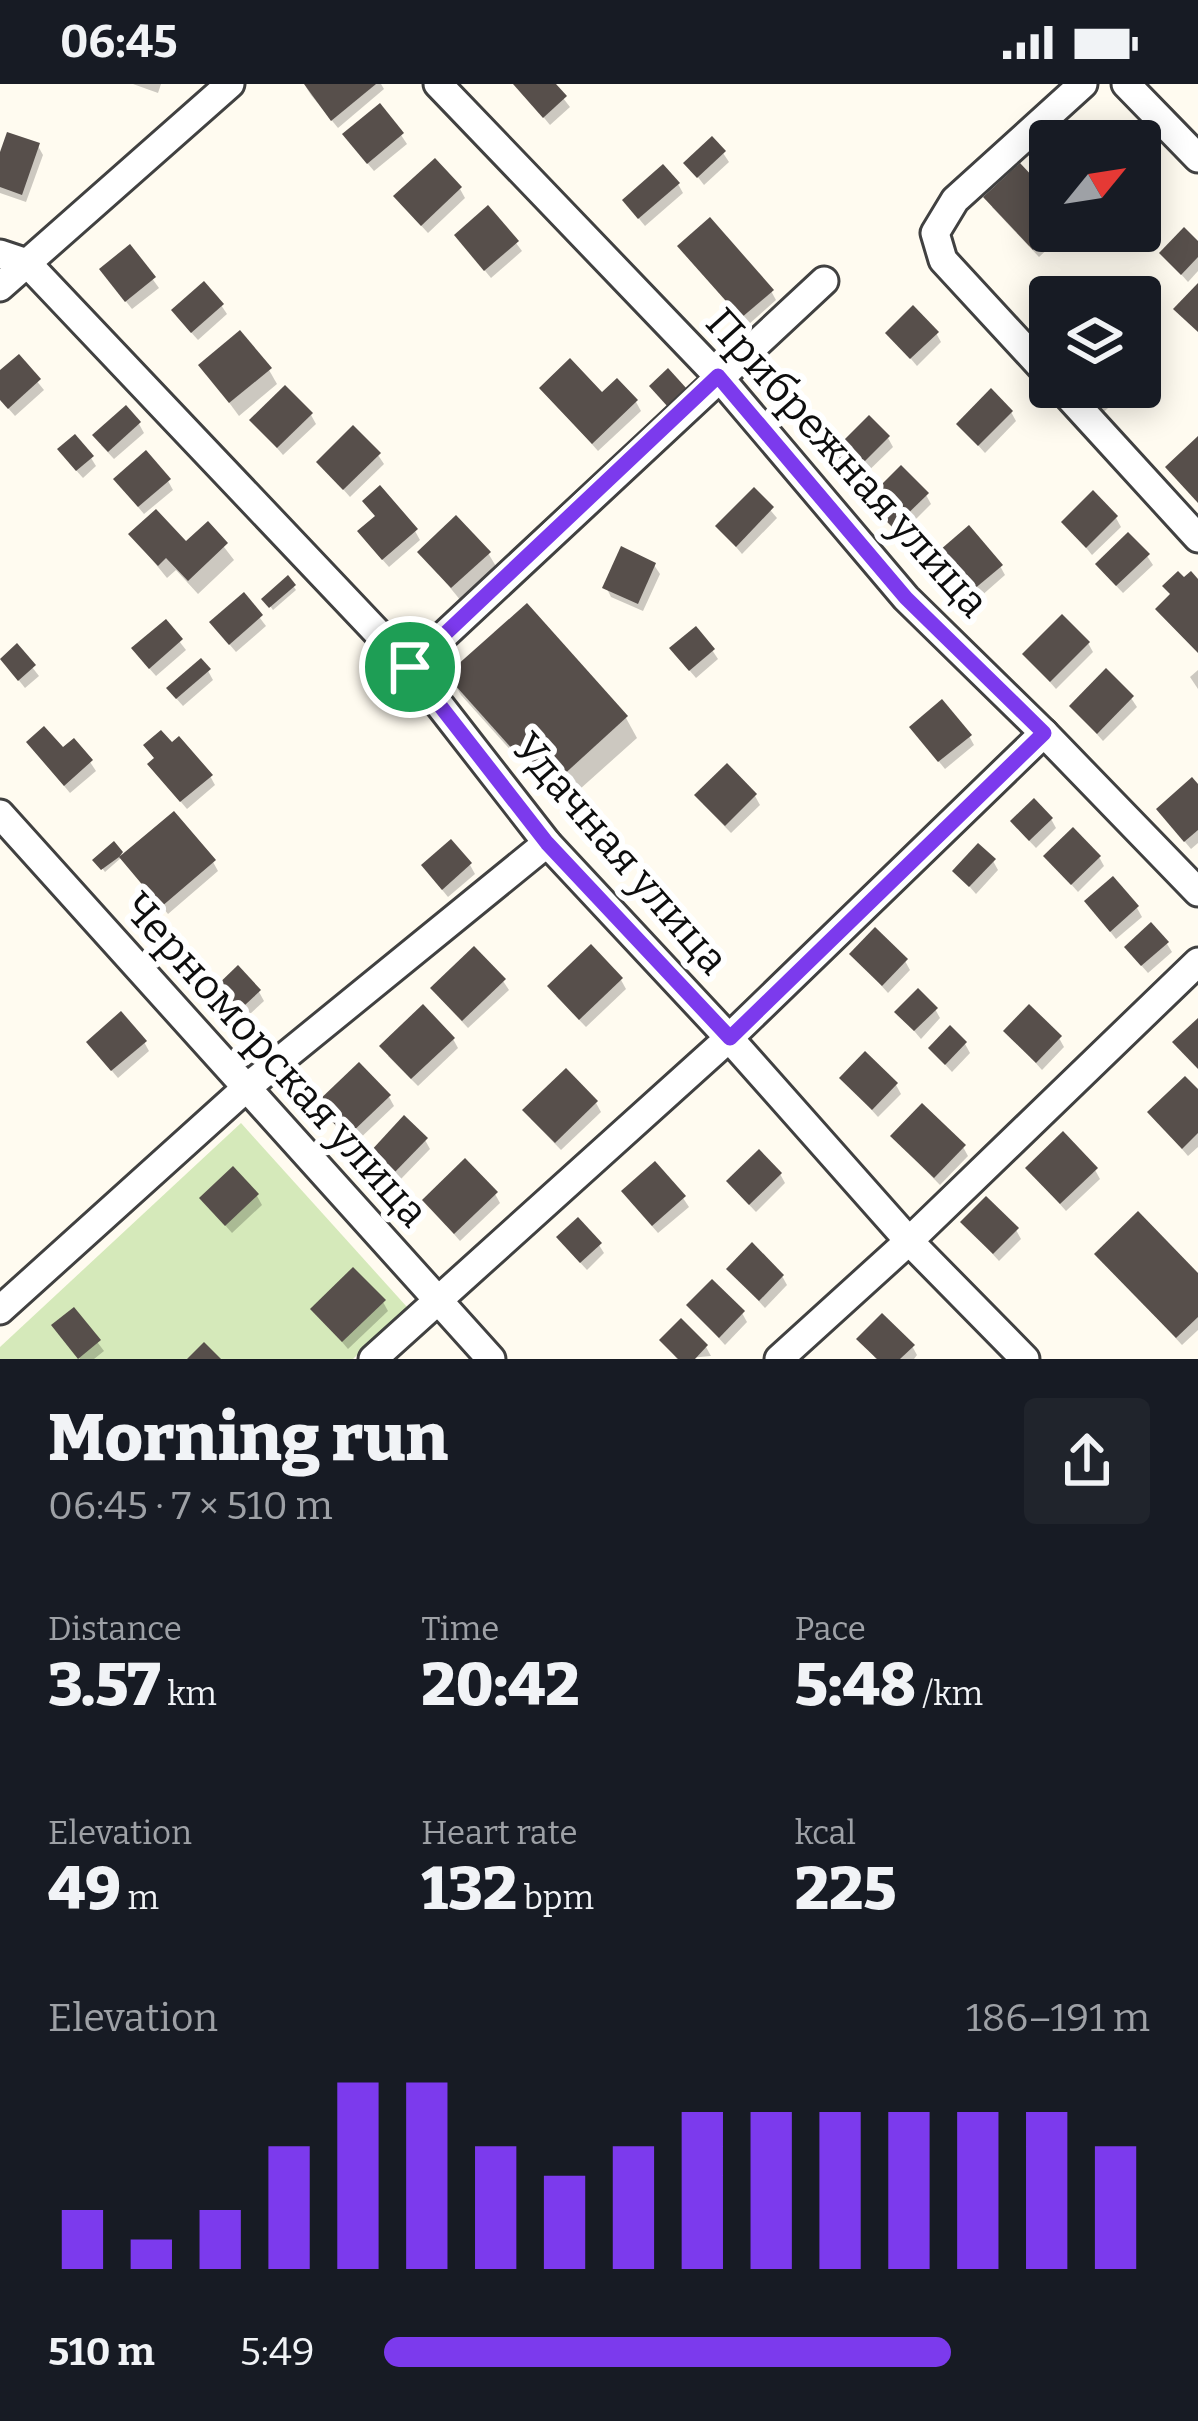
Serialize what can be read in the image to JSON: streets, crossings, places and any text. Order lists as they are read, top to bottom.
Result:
{
  "streets": {
    "street": ["Прибрежная улица", "Удачная улица", "Черноморская улица"]
  },
  "north": "top right",
  "page": {
    "status": "06:45",
    "heading": ["Morning run", "06:45 · 7 × 510 m"],
    "stats": [
      ["Distance", "3.57 km"],
      ["Time", "20:42"],
      ["Pace", "5:48 /km"],
      ["Elevation", "49 m"],
      ["Heart rate", "132 bpm"],
      ["kcal", "225"]
    ],
    "chart": ["Elevation", "186–191 m"],
    "list": [
      {
        "name": "510 m",
        "note": "5:49"
      }
    ]
  }
}
